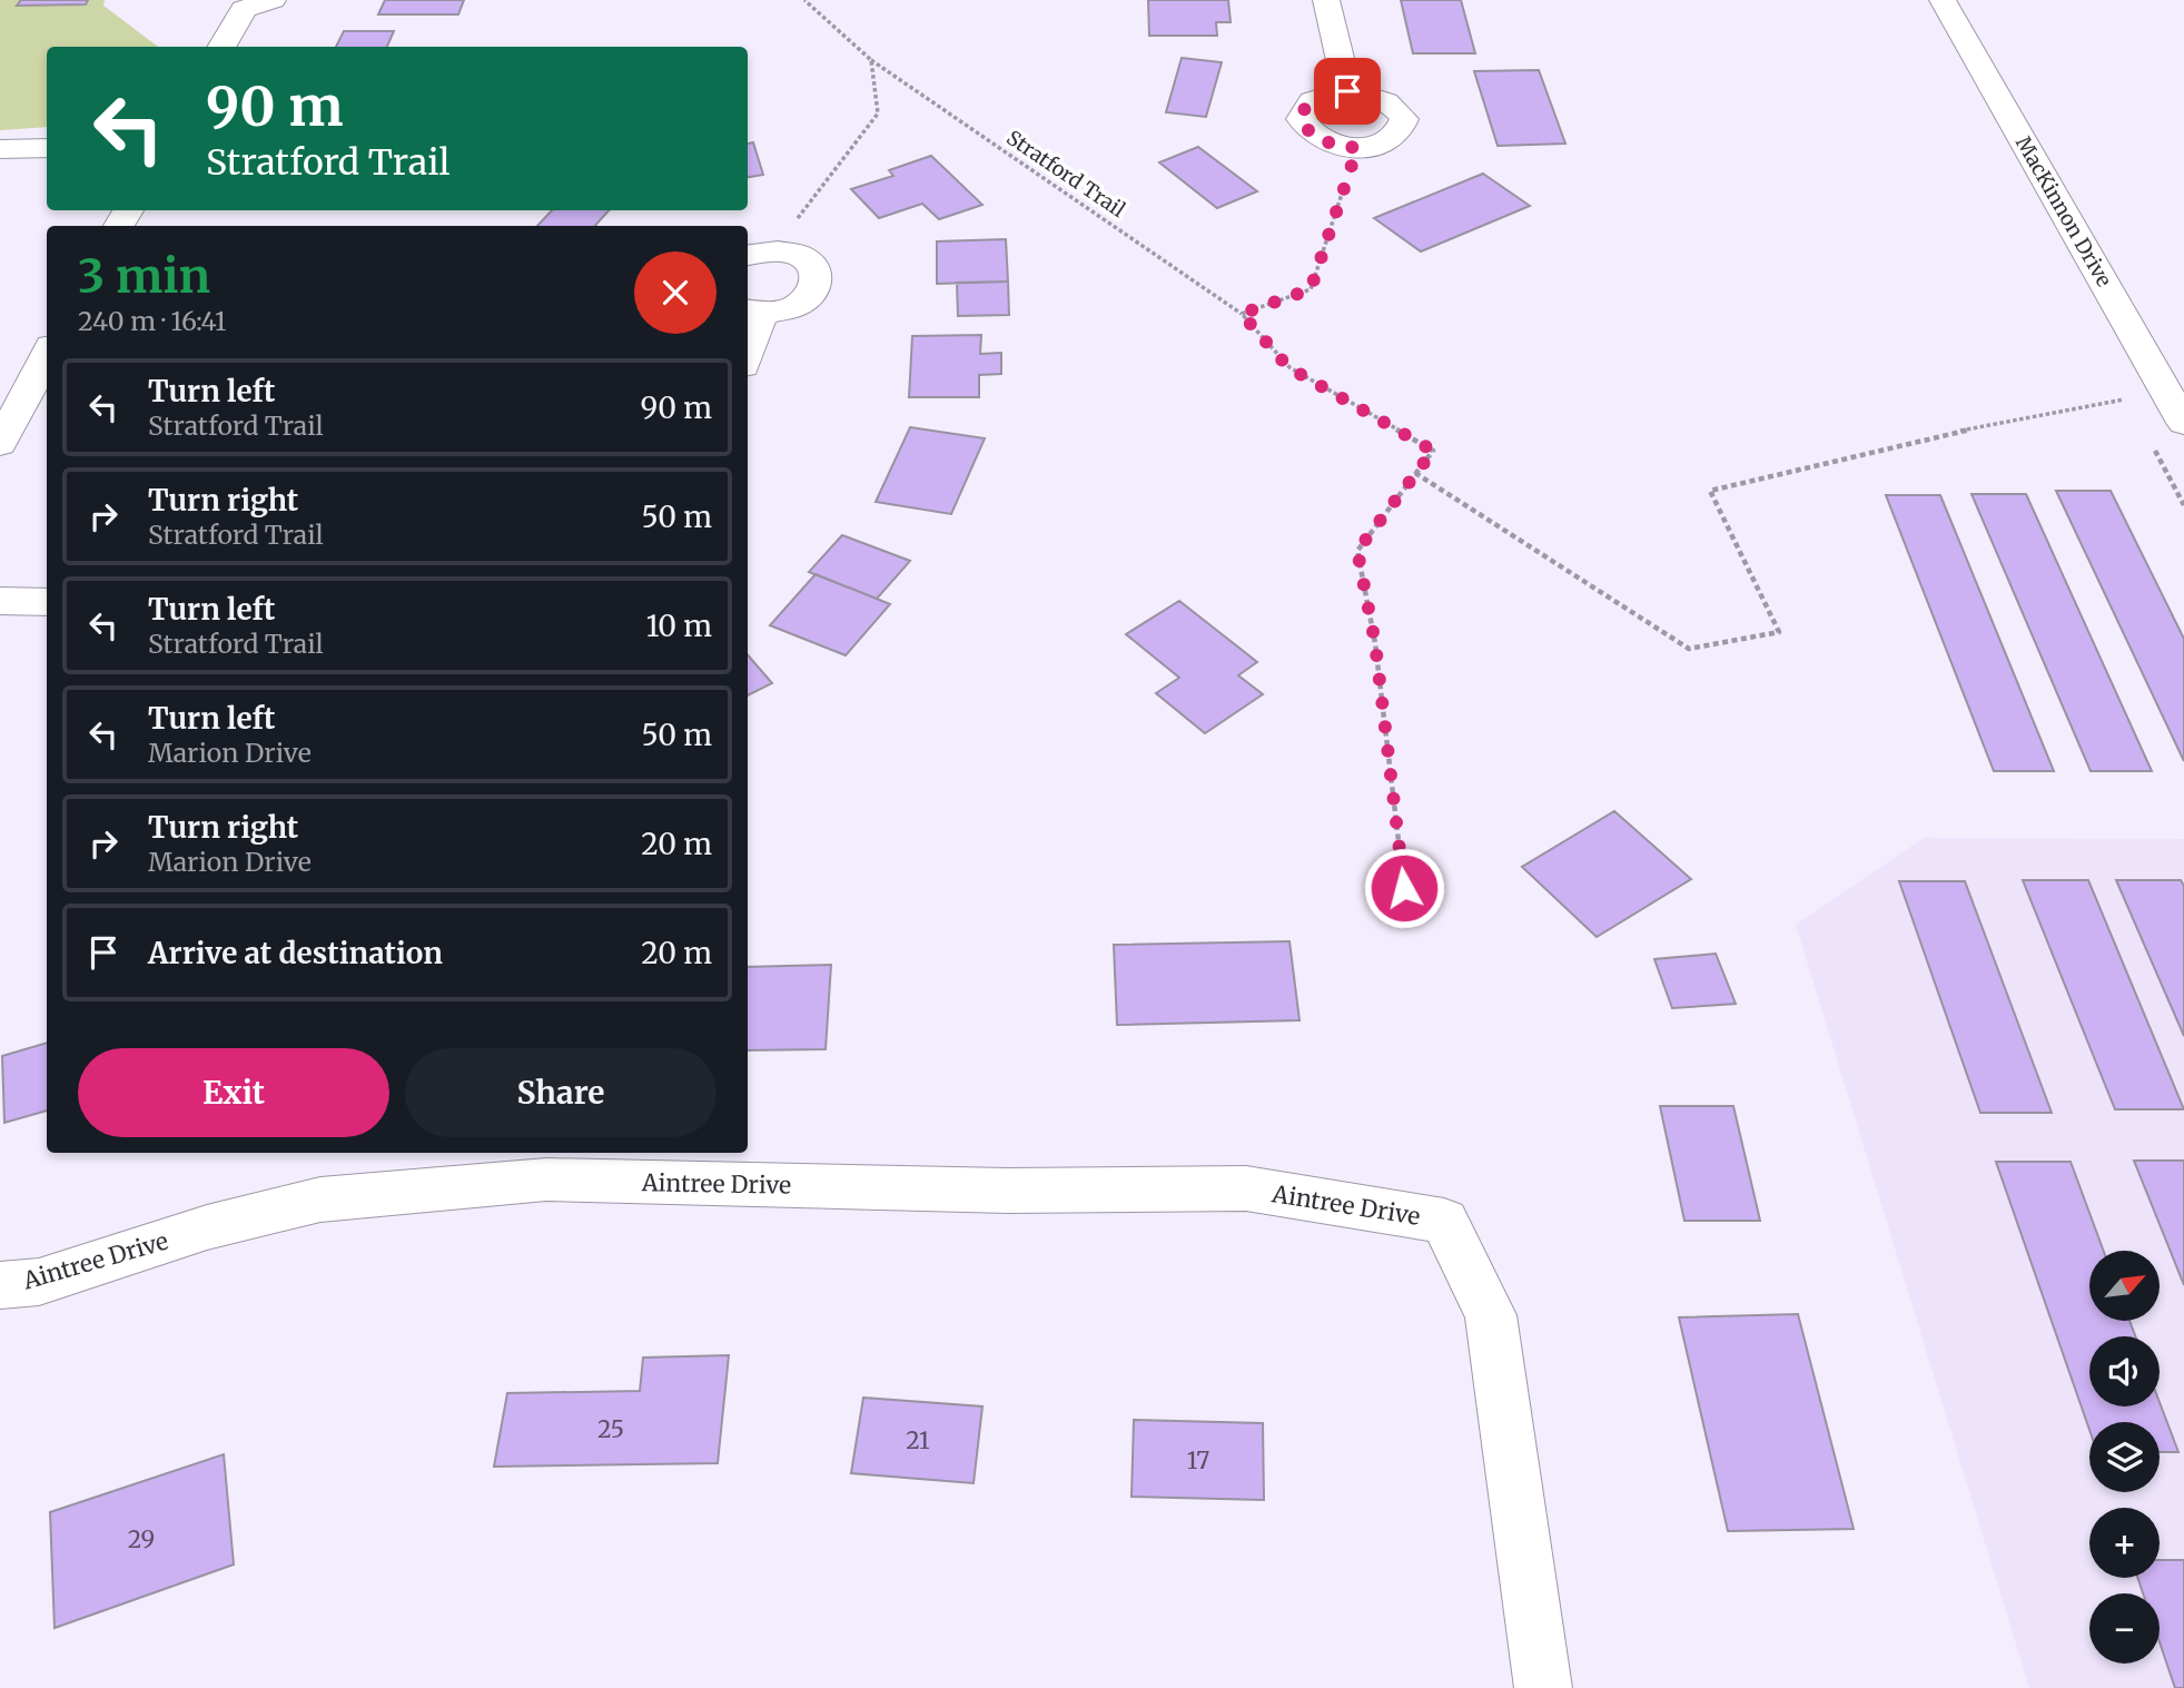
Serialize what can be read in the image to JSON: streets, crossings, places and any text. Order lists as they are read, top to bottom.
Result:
{
  "streets": {
    "street": ["MacKinnon Drive", "Aintree Drive"],
    "path": ["Stratford Trail"]
  },
  "house_numbers": [
    "25",
    "21",
    "17",
    "29"
  ],
  "north": "top right",
  "page": {
    "turn": ["90 m", "Stratford Trail"],
    "heading": ["3 min", "240 m · 16:41"],
    "list": [
      {
        "name": "Turn left",
        "note": "Stratford Trail",
        "value": "90 m"
      },
      {
        "name": "Turn right",
        "note": "Stratford Trail",
        "value": "50 m"
      },
      {
        "name": "Turn left",
        "note": "Stratford Trail",
        "value": "10 m"
      },
      {
        "name": "Turn left",
        "note": "Marion Drive",
        "value": "50 m"
      },
      {
        "name": "Turn right",
        "note": "Marion Drive",
        "value": "20 m"
      },
      {
        "name": "Arrive at destination",
        "value": "20 m"
      }
    ],
    "buttons": ["Exit", "Share"],
    "map_buttons": ["+", "−"]
  }
}
